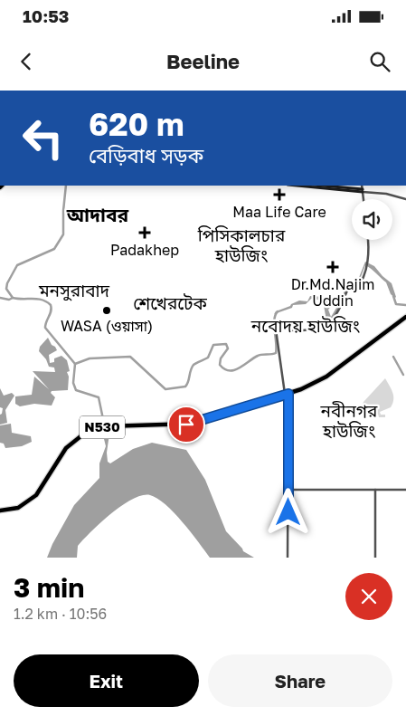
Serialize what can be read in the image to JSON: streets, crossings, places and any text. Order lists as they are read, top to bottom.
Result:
{
  "streets": {
    "highway": ["N530"]
  },
  "districts": [
    "আদাবর",
    "পিসিকালচার হাউজিং",
    "মনসুরাবাদ",
    "শেখেরটেক",
    "নবোদয় হাউজিং",
    "নবীনগর হাউজিং"
  ],
  "places": {
    "health": ["Maa Life Care", "Padakhep", "Dr.Md.Najim Uddin"],
    "other": ["WASA (ওয়াসা)"]
  },
  "page": {
    "status": "10:53",
    "header": "Beeline",
    "turn": ["620 m", "বেড়িবাধ সড়ক"],
    "heading": ["3 min", "1.2 km · 10:56"],
    "buttons": ["Exit", "Share"]
  }
}
